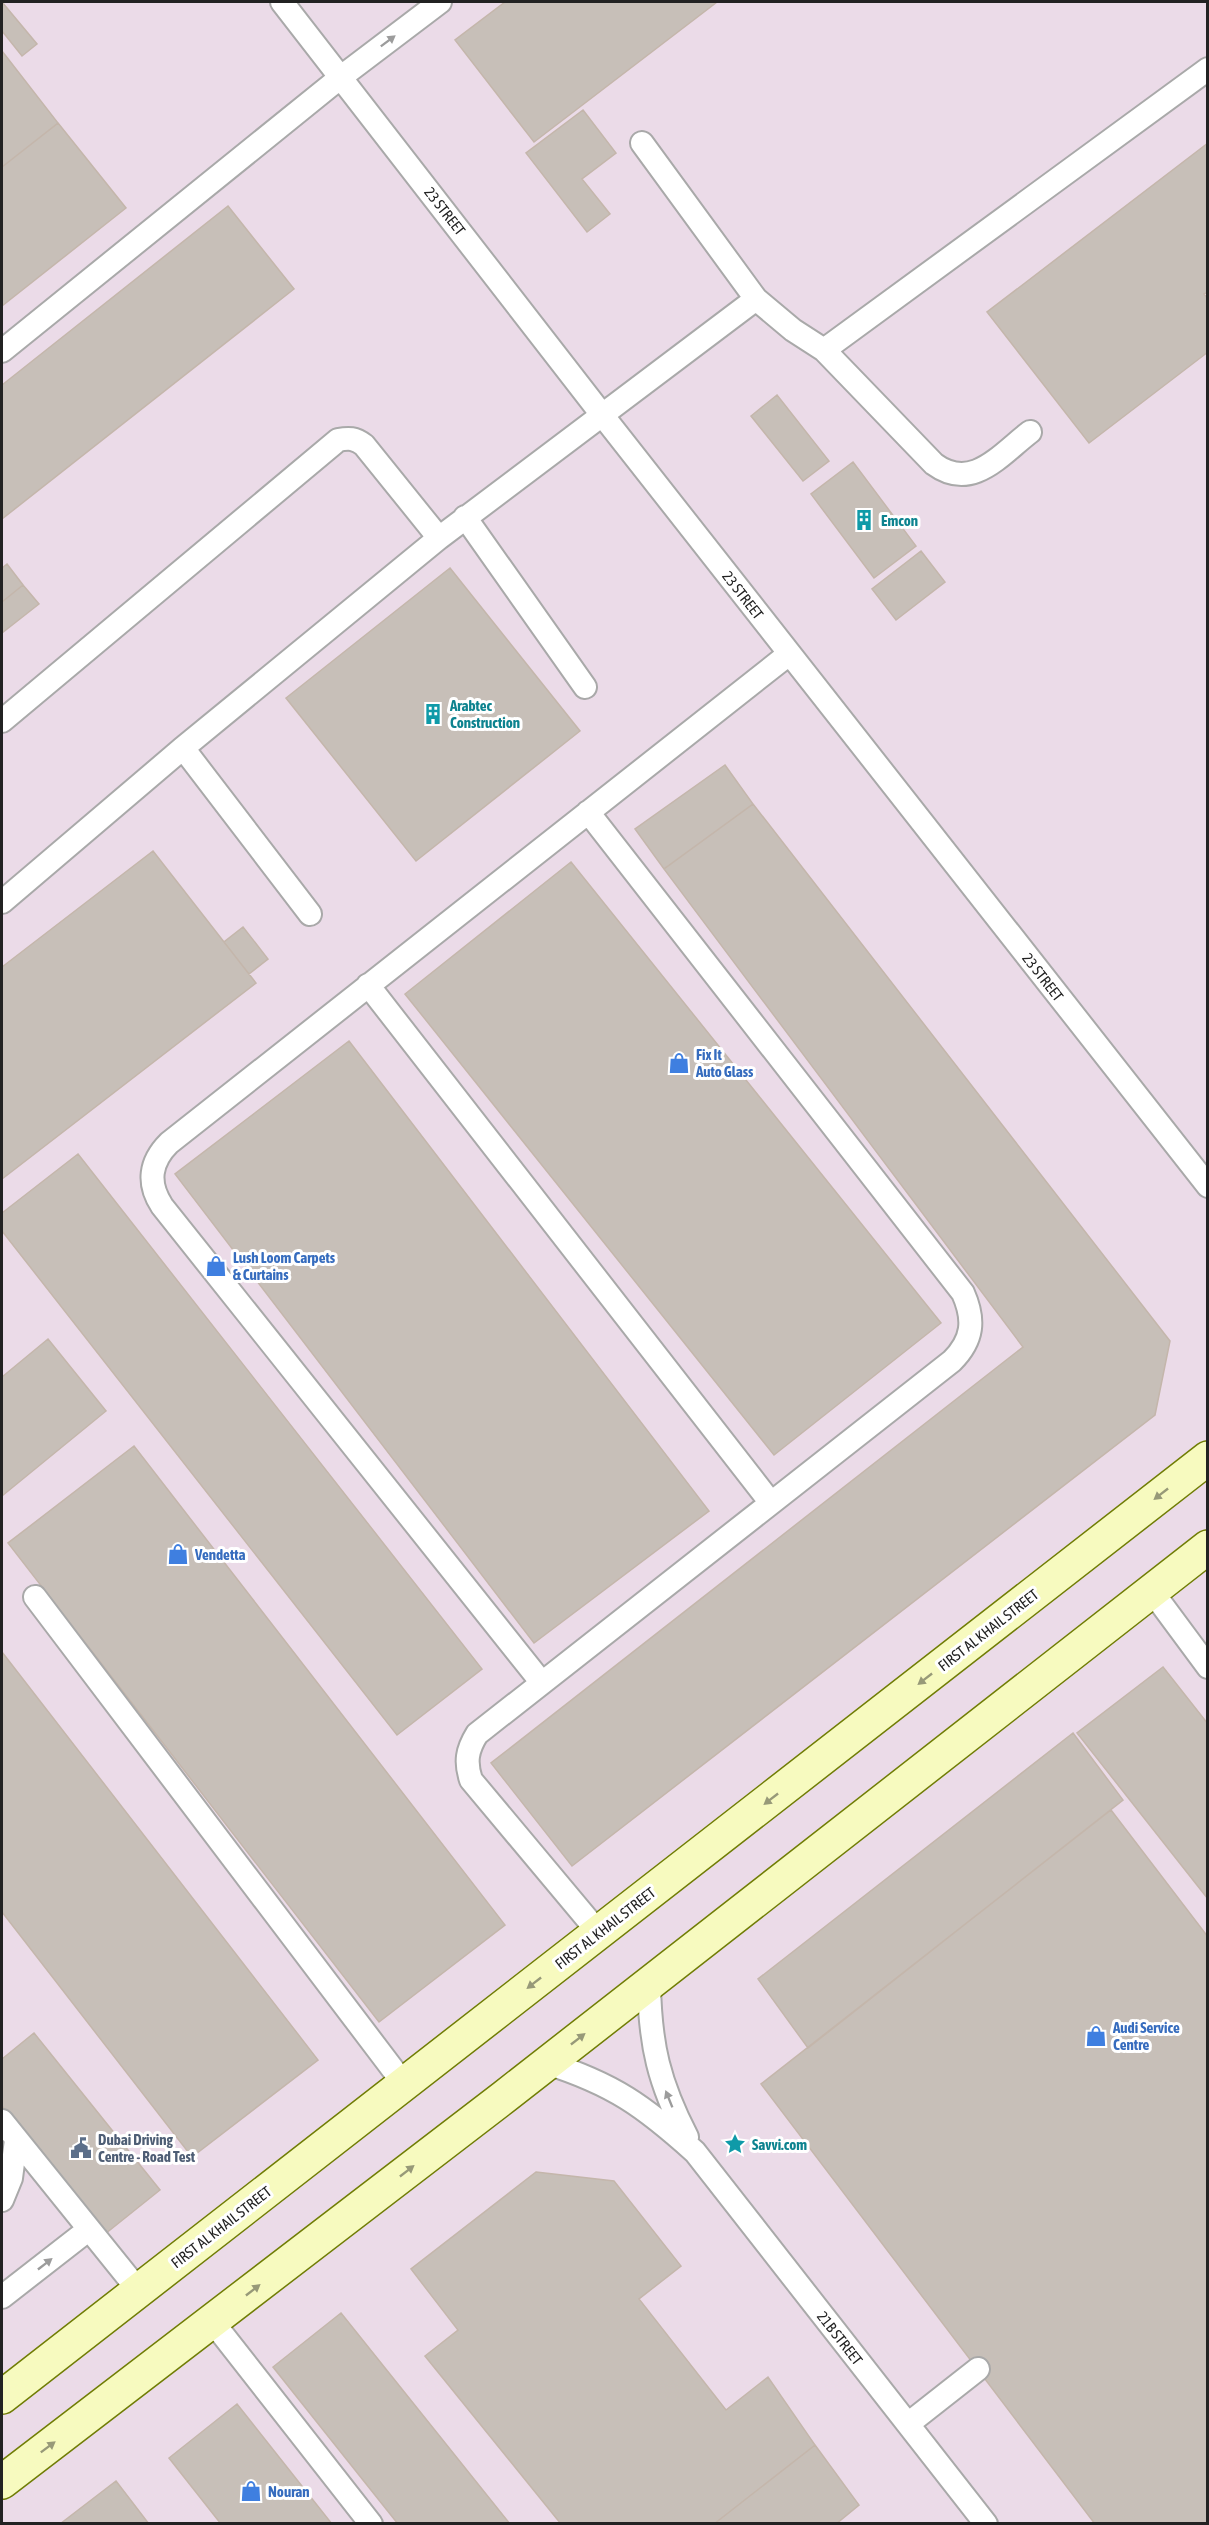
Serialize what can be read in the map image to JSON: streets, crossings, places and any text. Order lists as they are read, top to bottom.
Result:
{
  "streets": {
    "main road": ["FIRST AL KHAIL STREET"],
    "lane": ["23 STREET", "21B STREET"]
  },
  "places": {
    "building": ["Emcon", "Arabtec Construction"],
    "shop": [
      "Fix It Auto Glass",
      "Lush Loom Carpets & Curtains",
      "Vendetta",
      "Audi Service Centre",
      "Nouran"
    ],
    "place": ["Savvi.com"],
    "public building": ["Dubai Driving Centre - Road Test"]
  }
}
